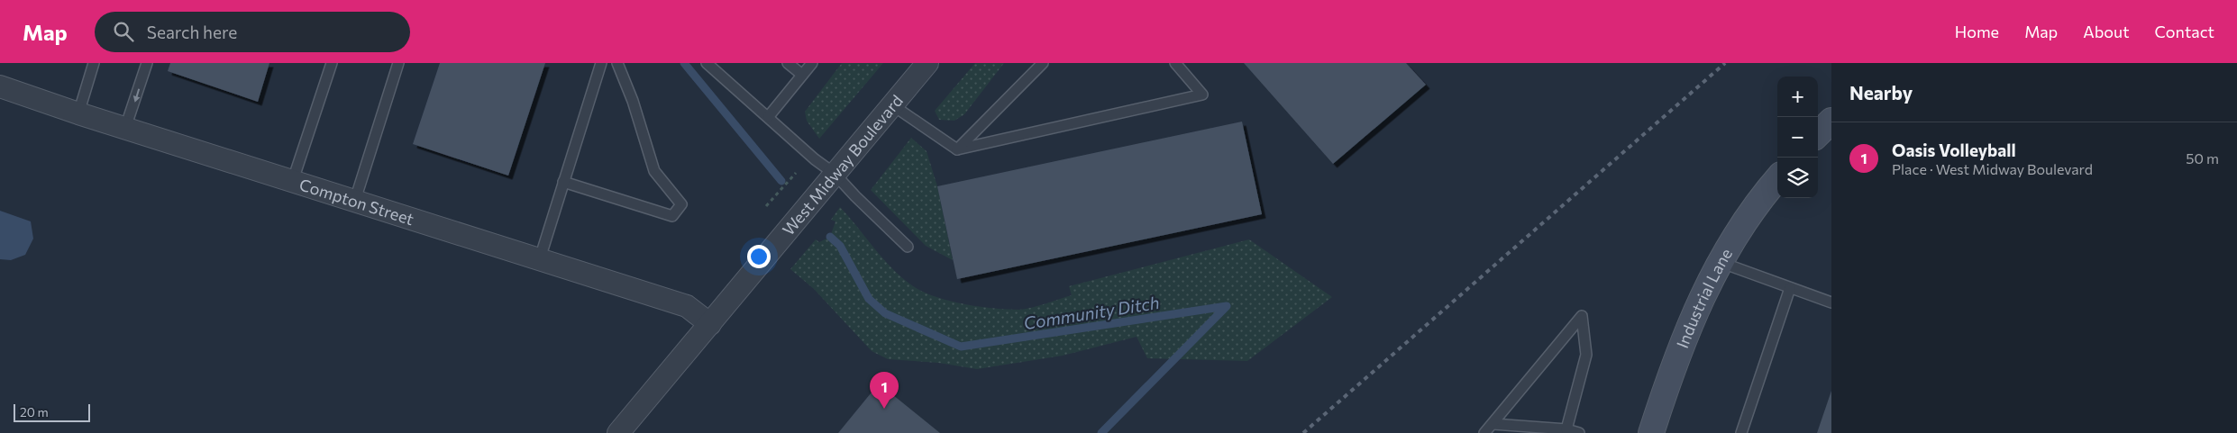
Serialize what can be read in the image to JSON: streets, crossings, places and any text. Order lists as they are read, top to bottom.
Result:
{
  "streets": {
    "street": ["West Midway Boulevard", "Compton Street", "Industrial Lane"]
  },
  "crossings": [
    ["West Midway Boulevard", "Compton Street"]
  ],
  "water": ["Community Ditch"],
  "scale_bar": "20 m",
  "page": {
    "header": "Map",
    "search": "Search here",
    "nav": [
      "Home",
      "Map",
      "About",
      "Contact"
    ],
    "heading": "Nearby",
    "map_buttons": ["+", "−"],
    "list": [
      {
        "mark": "1",
        "name": "Oasis Volleyball",
        "note": "Place · West Midway Boulevard",
        "value": "50 m"
      }
    ],
    "pins": "1",
    "scale": "20 m"
  }
}
